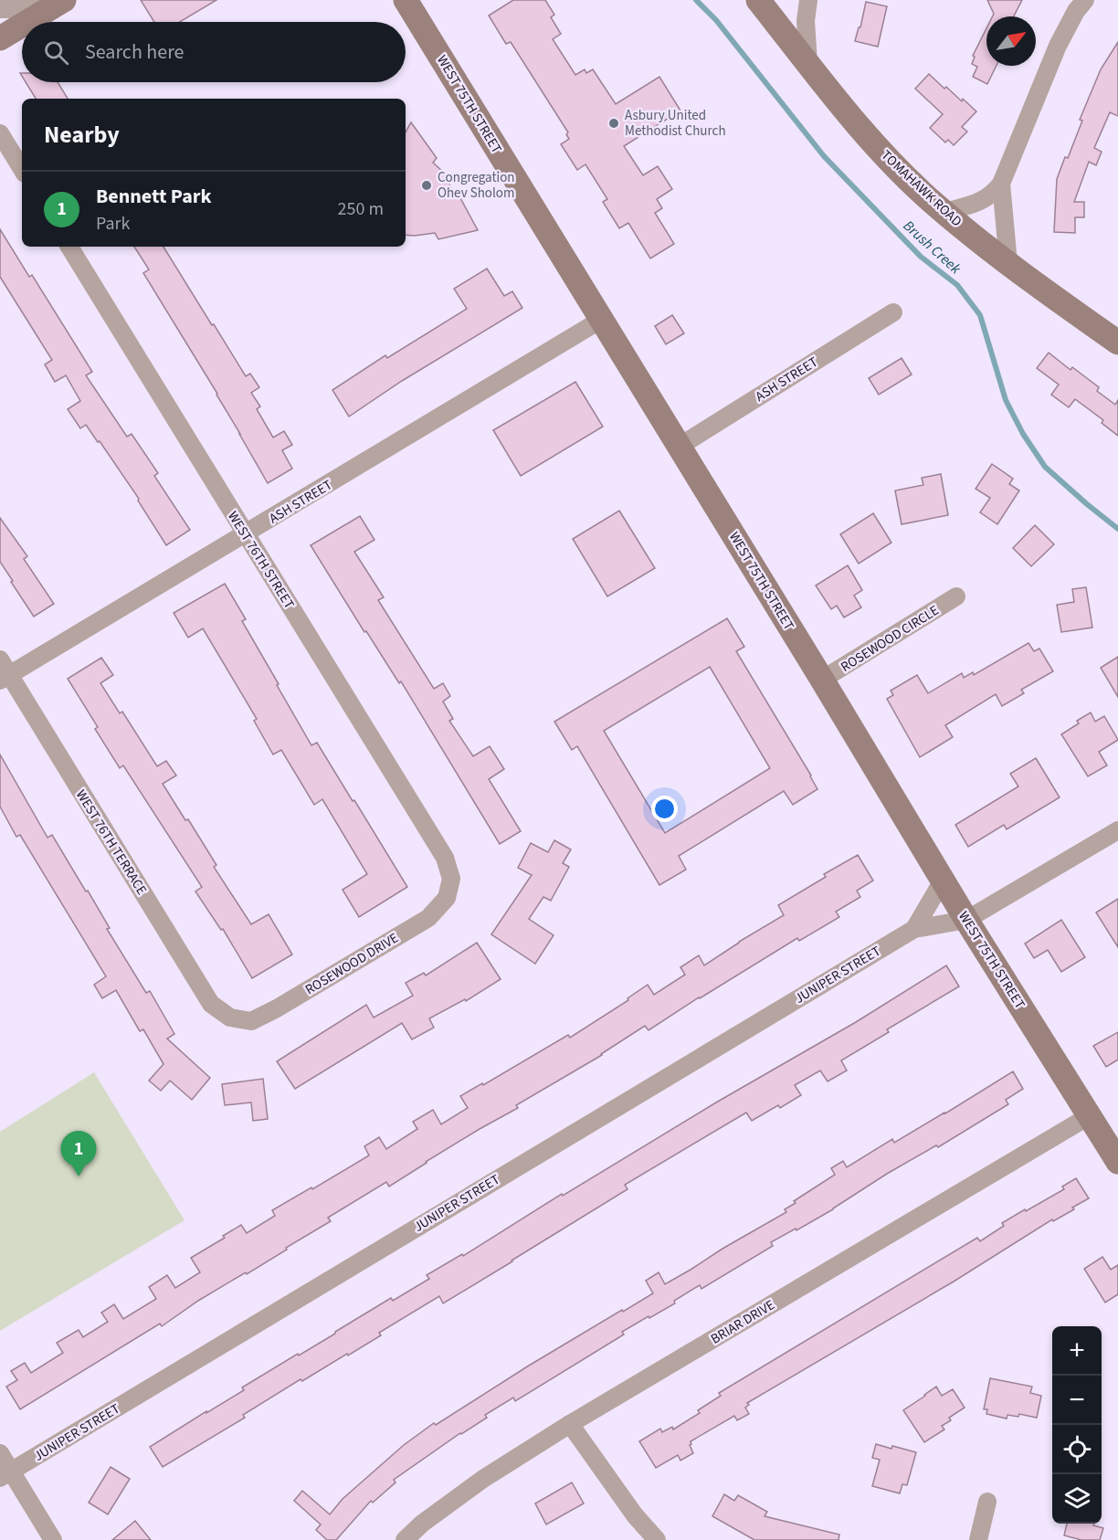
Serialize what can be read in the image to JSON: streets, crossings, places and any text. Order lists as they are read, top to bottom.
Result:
{
  "streets": {
    "main road": ["WEST 75TH STREET", "TOMAHAWK ROAD"],
    "street": [
      "ASH STREET",
      "WEST 76TH STREET",
      "ROSEWOOD CIRCLE",
      "WEST 76TH TERRACE",
      "ROSEWOOD DRIVE",
      "JUNIPER STREET",
      "BRIAR DRIVE"
    ]
  },
  "crossings": [
    ["WEST 75TH STREET", "ASH STREET"],
    ["WEST 75TH STREET", "ROSEWOOD CIRCLE"],
    ["WEST 75TH STREET", "JUNIPER STREET"],
    ["WEST 75TH STREET", "BRIAR DRIVE"],
    ["ASH STREET", "WEST 76TH STREET"],
    ["ASH STREET", "WEST 76TH TERRACE"],
    ["WEST 76TH STREET", "ROSEWOOD DRIVE"],
    ["WEST 76TH TERRACE", "ROSEWOOD DRIVE"]
  ],
  "water": ["Brush Creek"],
  "places": ["Asbury United Methodist Church", "Congregation Ohev Sholom"],
  "north": "top right",
  "page": {
    "search": "Search here",
    "heading": "Nearby",
    "list": [
      {
        "mark": "1",
        "name": "Bennett Park",
        "note": "Park",
        "value": "250 m"
      }
    ],
    "pins": "1",
    "map_buttons": ["+", "−"]
  }
}
